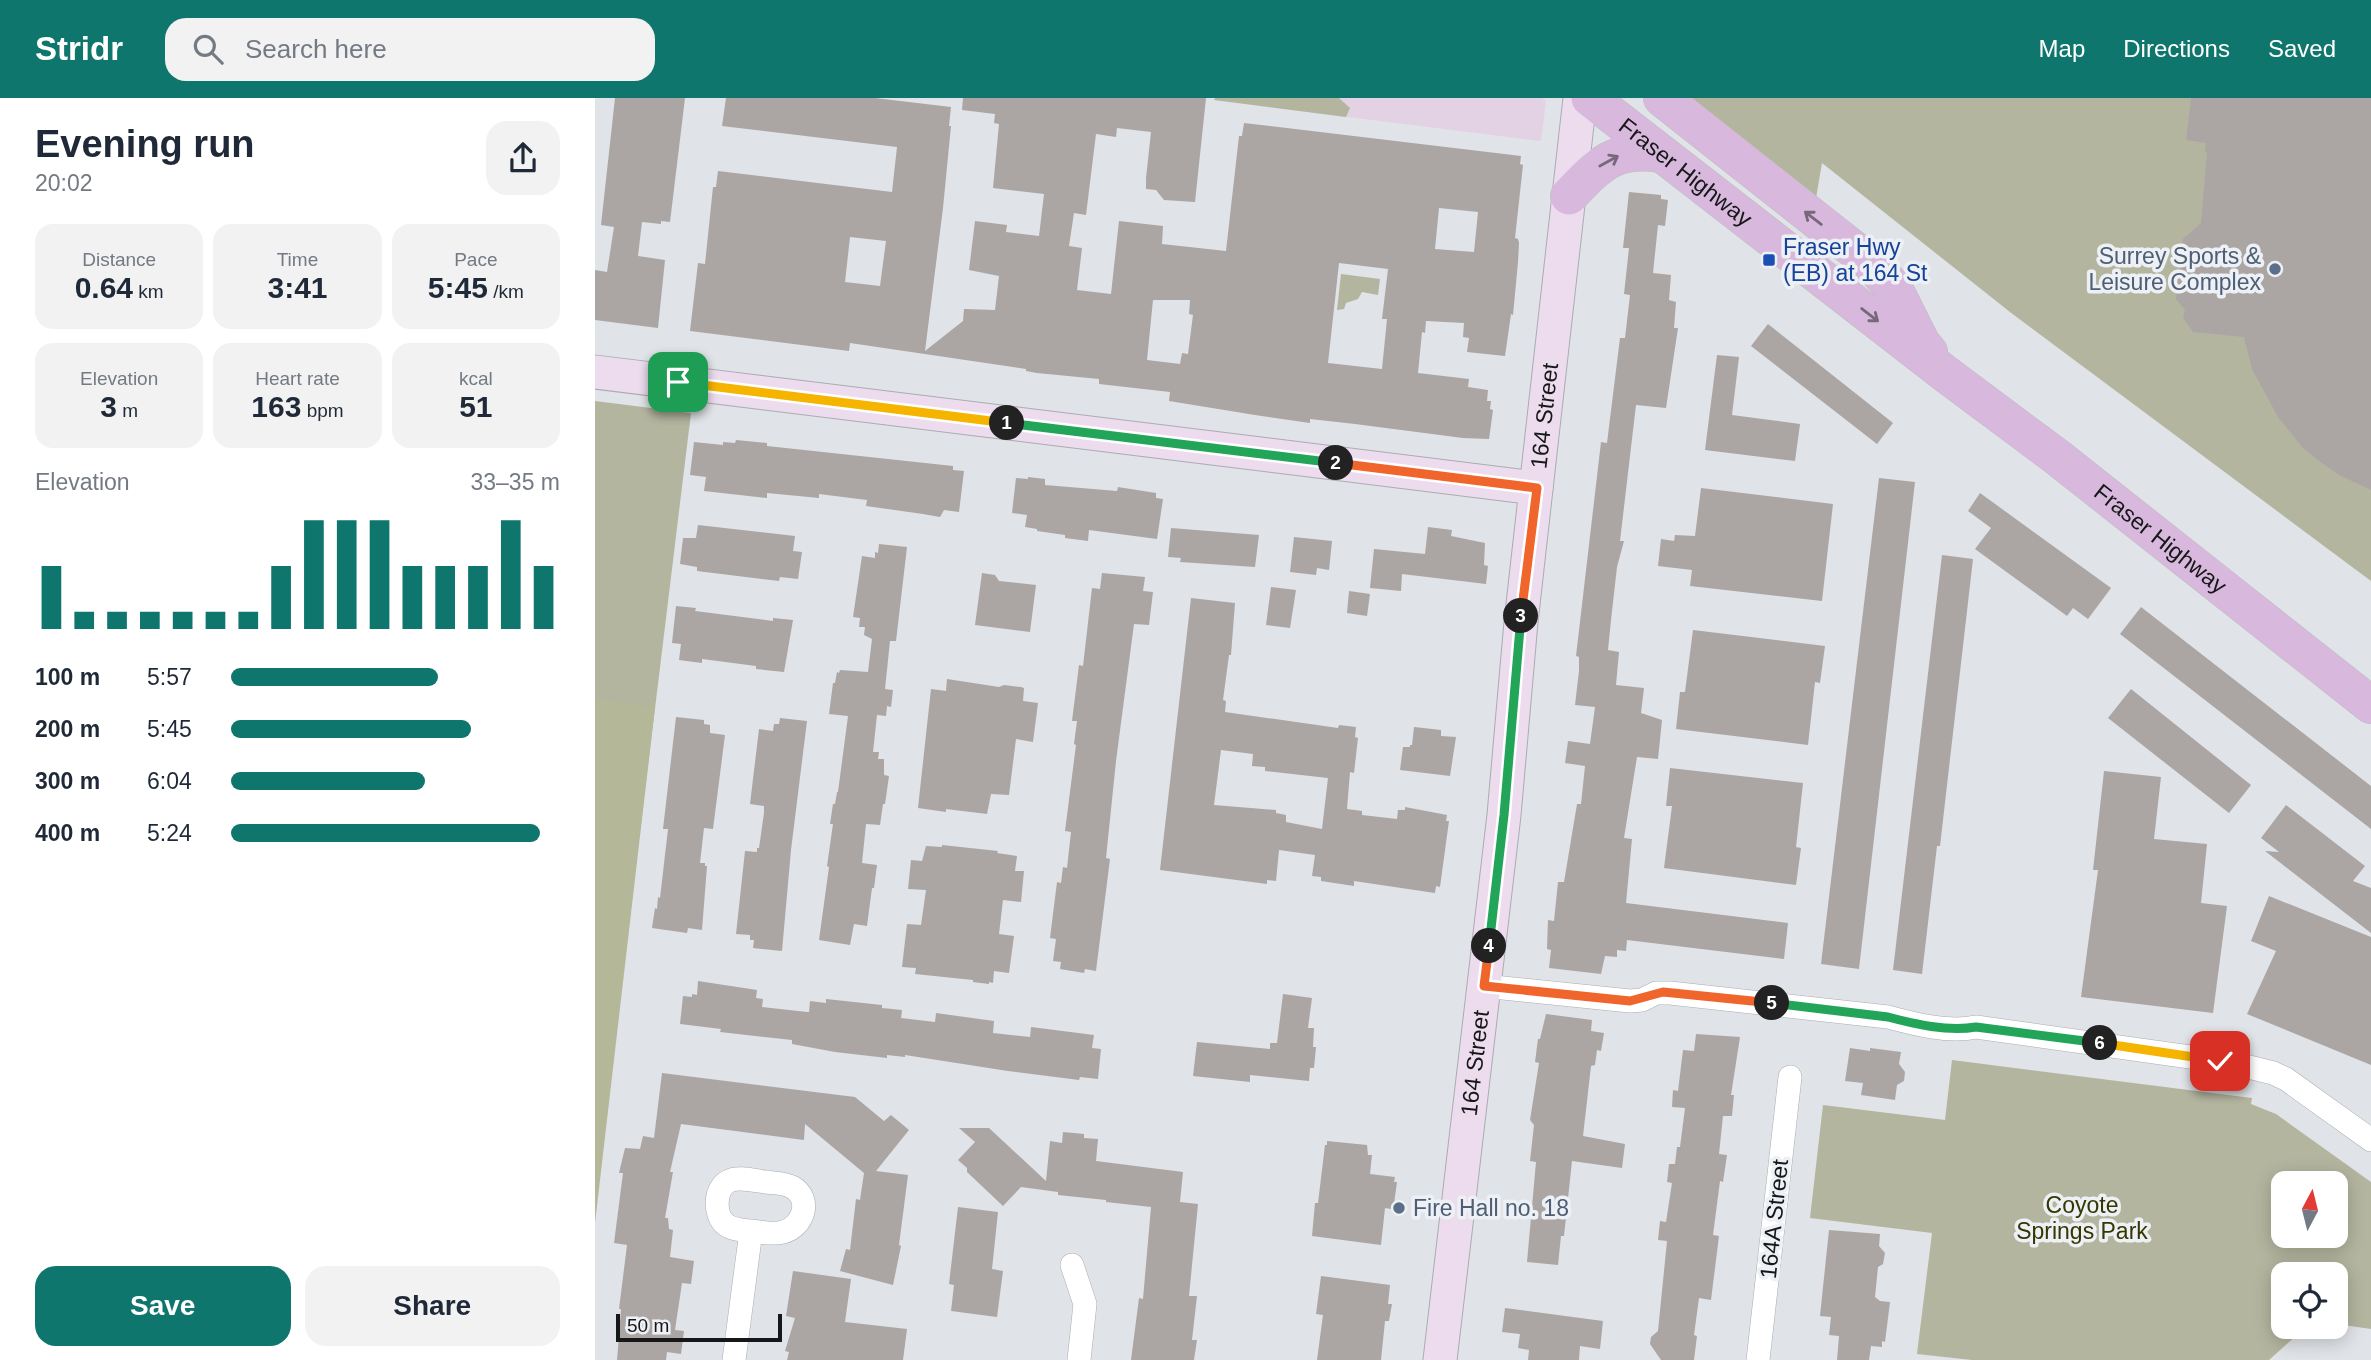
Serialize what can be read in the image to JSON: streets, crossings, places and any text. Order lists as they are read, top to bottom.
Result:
{
  "streets": {
    "main road": ["Fraser Highway"],
    "street": ["164 Street", "164A Street"]
  },
  "parks": ["Coyote Springs Park"],
  "places": {
    "transit": ["Fraser Hwy (EB) at 164 St"],
    "other": ["Surrey Sports & Leisure Complex", "Fire Hall no. 18"]
  },
  "scale_bar": "50 m",
  "north": "top",
  "page": {
    "header": "Stridr",
    "search": "Search here",
    "nav": ["Map", "Directions", "Saved"],
    "heading": ["Evening run", "20:02"],
    "stats": [
      ["Distance", "0.64 km"],
      ["Time", "3:41"],
      ["Pace", "5:45 /km"],
      ["Elevation", "3 m"],
      ["Heart rate", "163 bpm"],
      ["kcal", "51"]
    ],
    "pins": [
      "1",
      "2",
      "3",
      "4",
      "5",
      "6"
    ],
    "chart": ["Elevation", "33–35 m"],
    "list": [
      {
        "name": "100 m",
        "note": "5:57"
      },
      {
        "name": "200 m",
        "note": "5:45"
      },
      {
        "name": "300 m",
        "note": "6:04"
      },
      {
        "name": "400 m",
        "note": "5:24"
      }
    ],
    "buttons": ["Save", "Share"],
    "scale": "50 m"
  }
}
